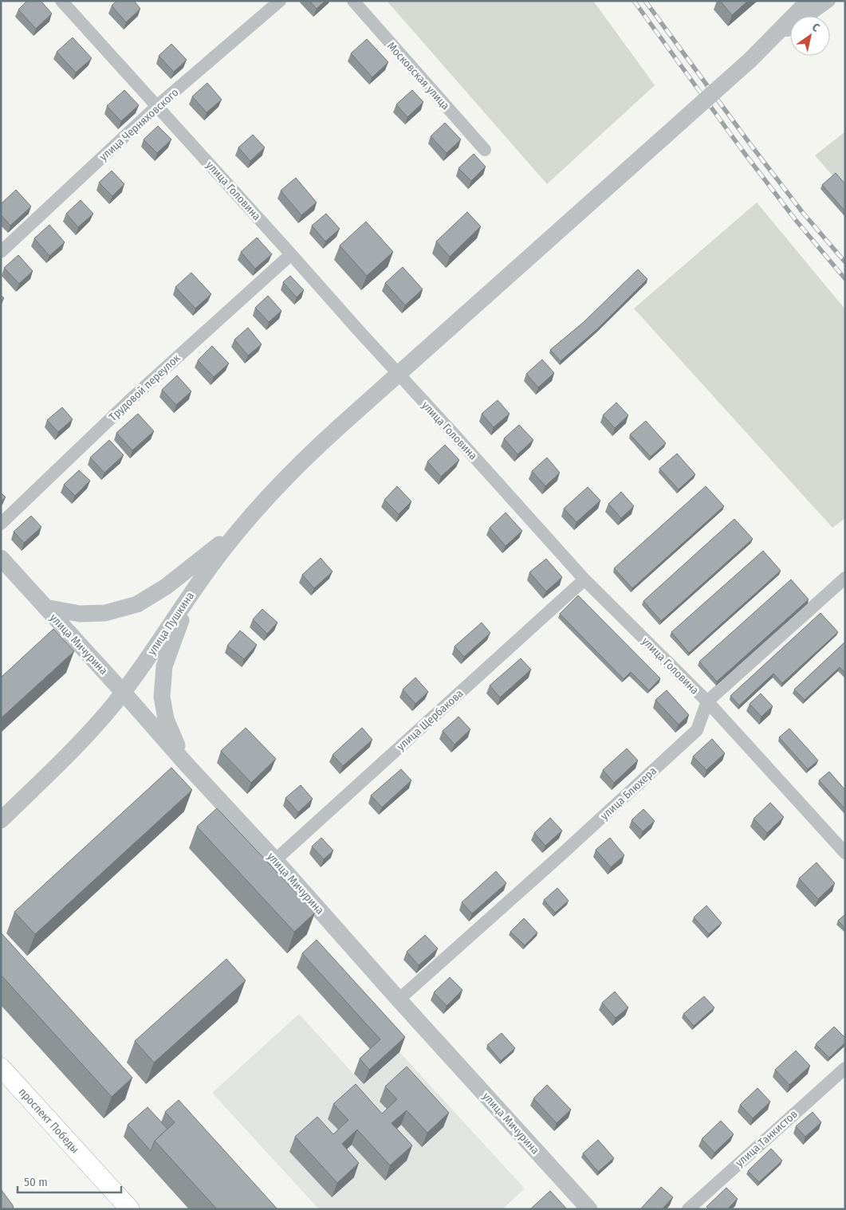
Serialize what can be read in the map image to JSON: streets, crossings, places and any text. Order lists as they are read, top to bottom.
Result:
{
  "streets": {
    "main road": ["проспект Победы"],
    "street": [
      "Московская улица",
      "улица Черняховского",
      "улица Головина",
      "Трудовой переулок",
      "улица Пушкина",
      "улица Мичурина",
      "улица Щербакова",
      "улица Блюхера",
      "улица Танкистов"
    ]
  },
  "crossings": [
    ["улица Черняховского", "улица Головина"],
    ["улица Головина", "Трудовой переулок"],
    ["улица Головина", "улица Щербакова"],
    ["улица Головина", "улица Блюхера"],
    ["улица Пушкина", "улица Мичурина"],
    ["улица Мичурина", "улица Щербакова"],
    ["улица Мичурина", "улица Блюхера"]
  ],
  "scale_bar": "50 m",
  "north": "top right"
}
